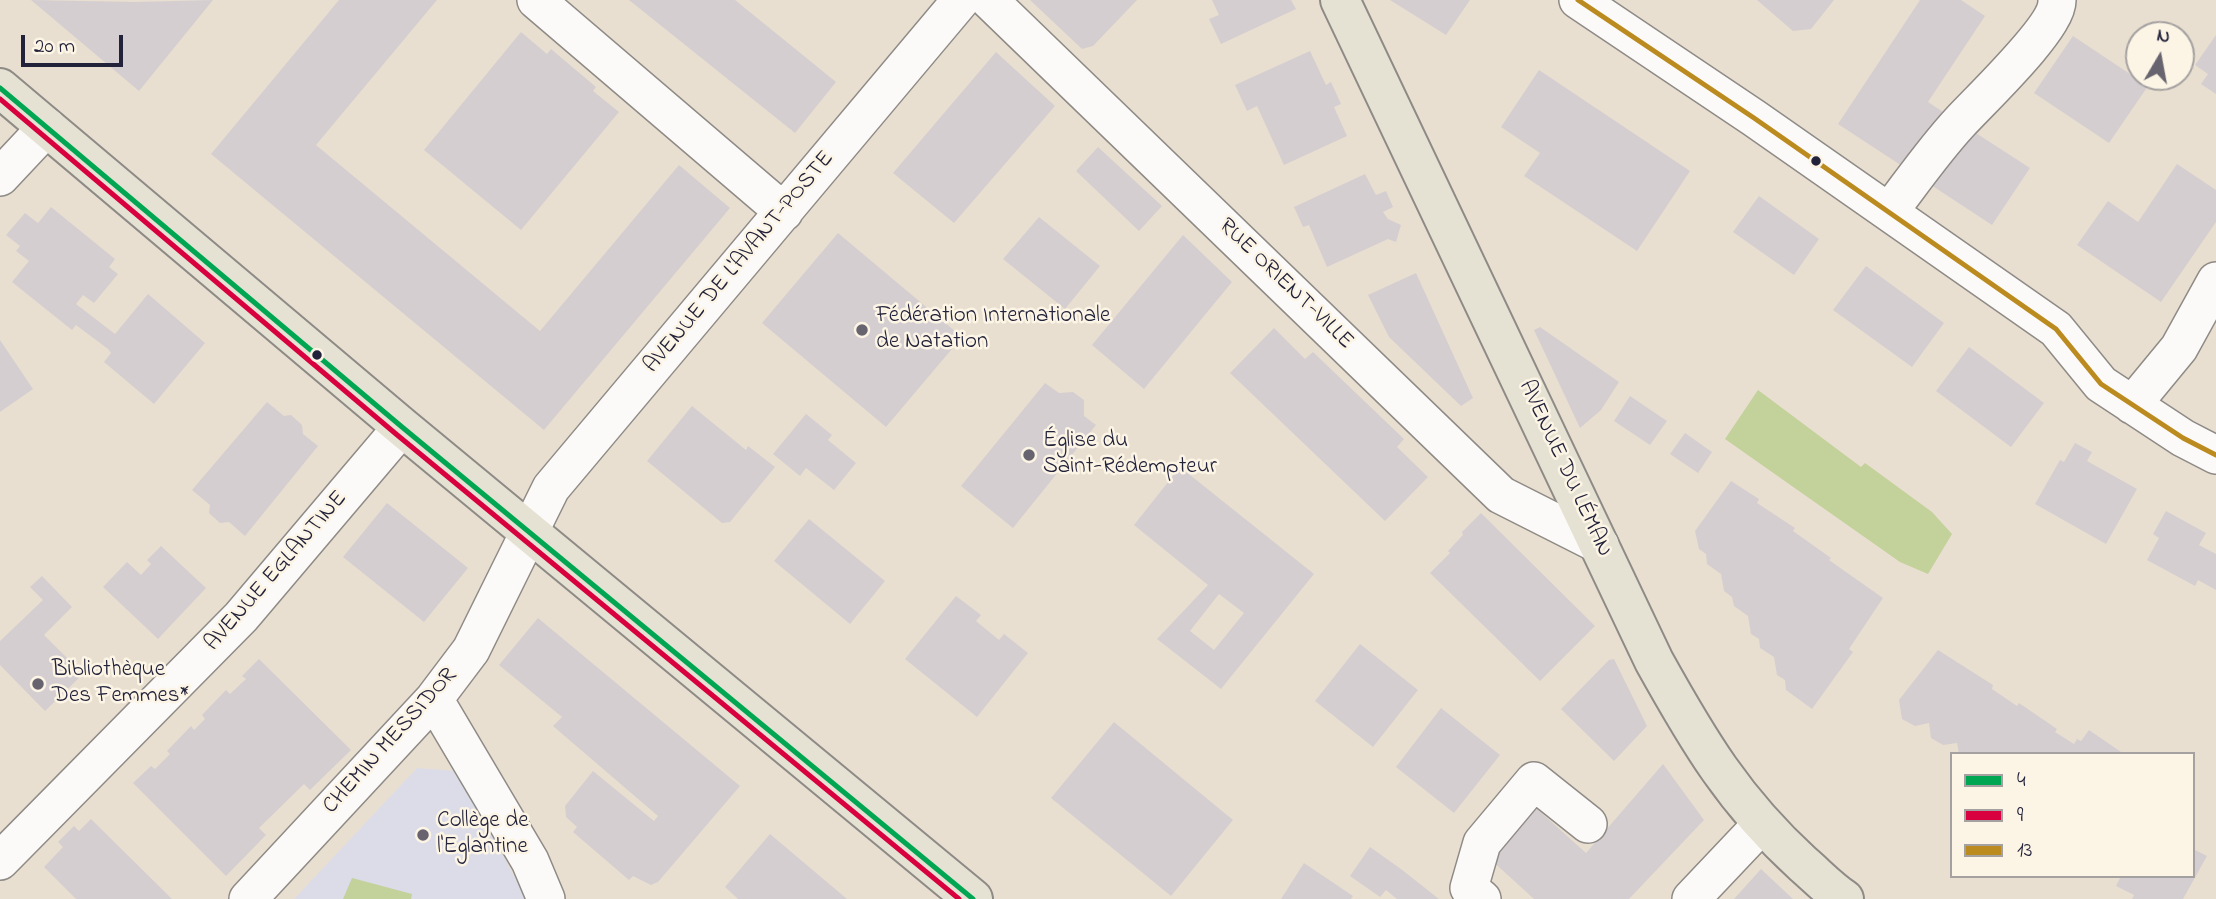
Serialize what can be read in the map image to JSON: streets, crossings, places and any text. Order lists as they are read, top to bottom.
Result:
{
  "streets": {
    "main road": ["AVENUE DU LÉMAN"],
    "street": [
      "AVENUE DE L'AVANT-POSTE",
      "RUE ORIENT-VILLE",
      "AVENUE EGLANTINE",
      "CHEMIN MESSIDOR"
    ]
  },
  "crossings": [
    ["AVENUE DE L'AVANT-POSTE", "CHEMIN MESSIDOR"],
    ["RUE ORIENT-VILLE", "AVENUE DU LÉMAN"]
  ],
  "places": [
    "Fédération Internationale de Natation",
    "Église du Saint-Rédempteur",
    "Bibliothèque Des Femmes*",
    "Collège de l'Eglantine"
  ],
  "lines": ["transit line 13", "transit line 4", "transit line 9"],
  "legend": ["4", "9", "13"],
  "scale_bar": "20 m",
  "north": "top"
}
